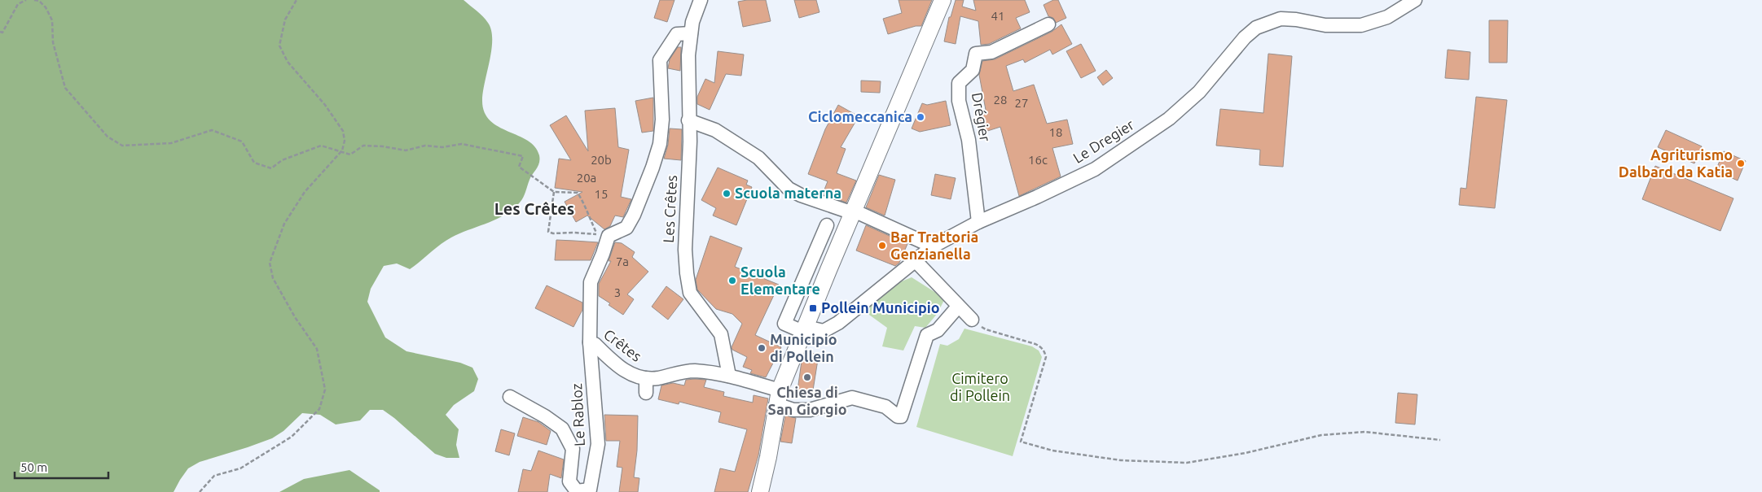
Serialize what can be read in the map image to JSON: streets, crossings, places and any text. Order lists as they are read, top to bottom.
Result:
{
  "streets": {
    "street": [
      "Drégier",
      "Le Dregier",
      "Les Crêtes",
      "Crêtes",
      "Le Rabloz"
    ]
  },
  "crossings": [
    ["Drégier", "Le Dregier"],
    ["Les Crêtes", "Crêtes"],
    ["Crêtes", "Le Rabloz"]
  ],
  "districts": ["Les Crêtes"],
  "parks": ["Cimitero di Pollein"],
  "places": {
    "other": [
      "Ciclomeccanica",
      "Agriturismo Dalbard da Katia",
      "Scuola materna",
      "Bar Trattoria Genzianella",
      "Scuola Elementare",
      "Municipio di Pollein",
      "Chiesa di San Giorgio"
    ],
    "transit": ["Pollein Municipio"]
  },
  "house_numbers": [
    "41",
    "28",
    "27",
    "18",
    "20b",
    "16c",
    "20a",
    "15",
    "7a",
    "3"
  ],
  "scale_bar": "50 m"
}
